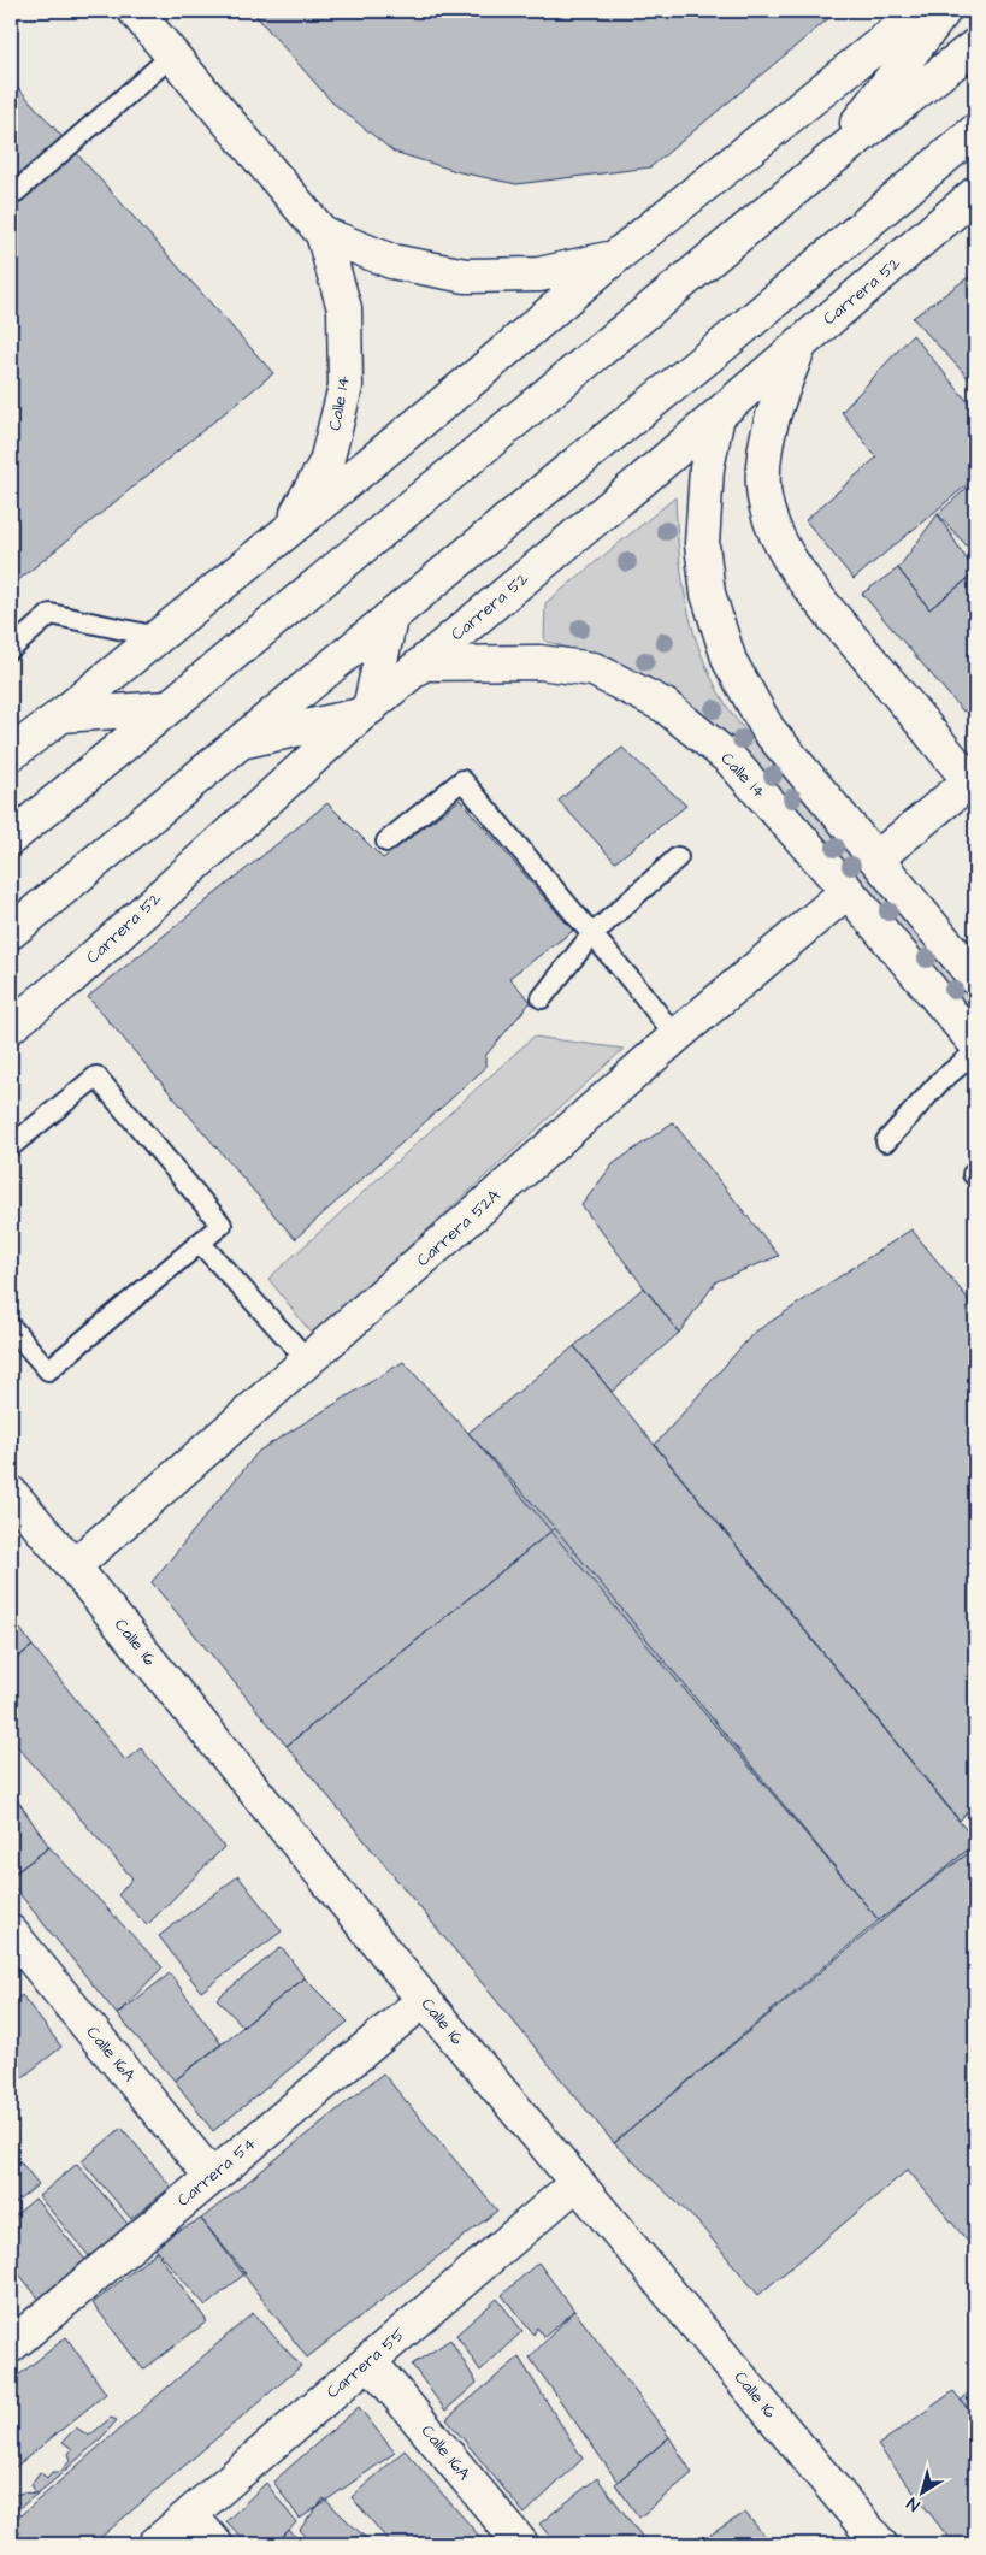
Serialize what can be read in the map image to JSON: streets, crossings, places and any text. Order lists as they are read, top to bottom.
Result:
{
  "streets": {
    "street": [
      "Carrera 52",
      "Calle 14",
      "Carrera 52A",
      "Calle 16",
      "Calle 16A",
      "Carrera 54",
      "Carrera 55"
    ]
  },
  "crossings": [
    ["Carrera 52", "Calle 14"],
    ["Calle 14", "Carrera 52A"],
    ["Carrera 52A", "Calle 16"],
    ["Calle 16", "Carrera 54"],
    ["Calle 16", "Carrera 55"],
    ["Calle 16A", "Carrera 54"],
    ["Calle 16A", "Carrera 55"]
  ],
  "north": "bottom left"
}
